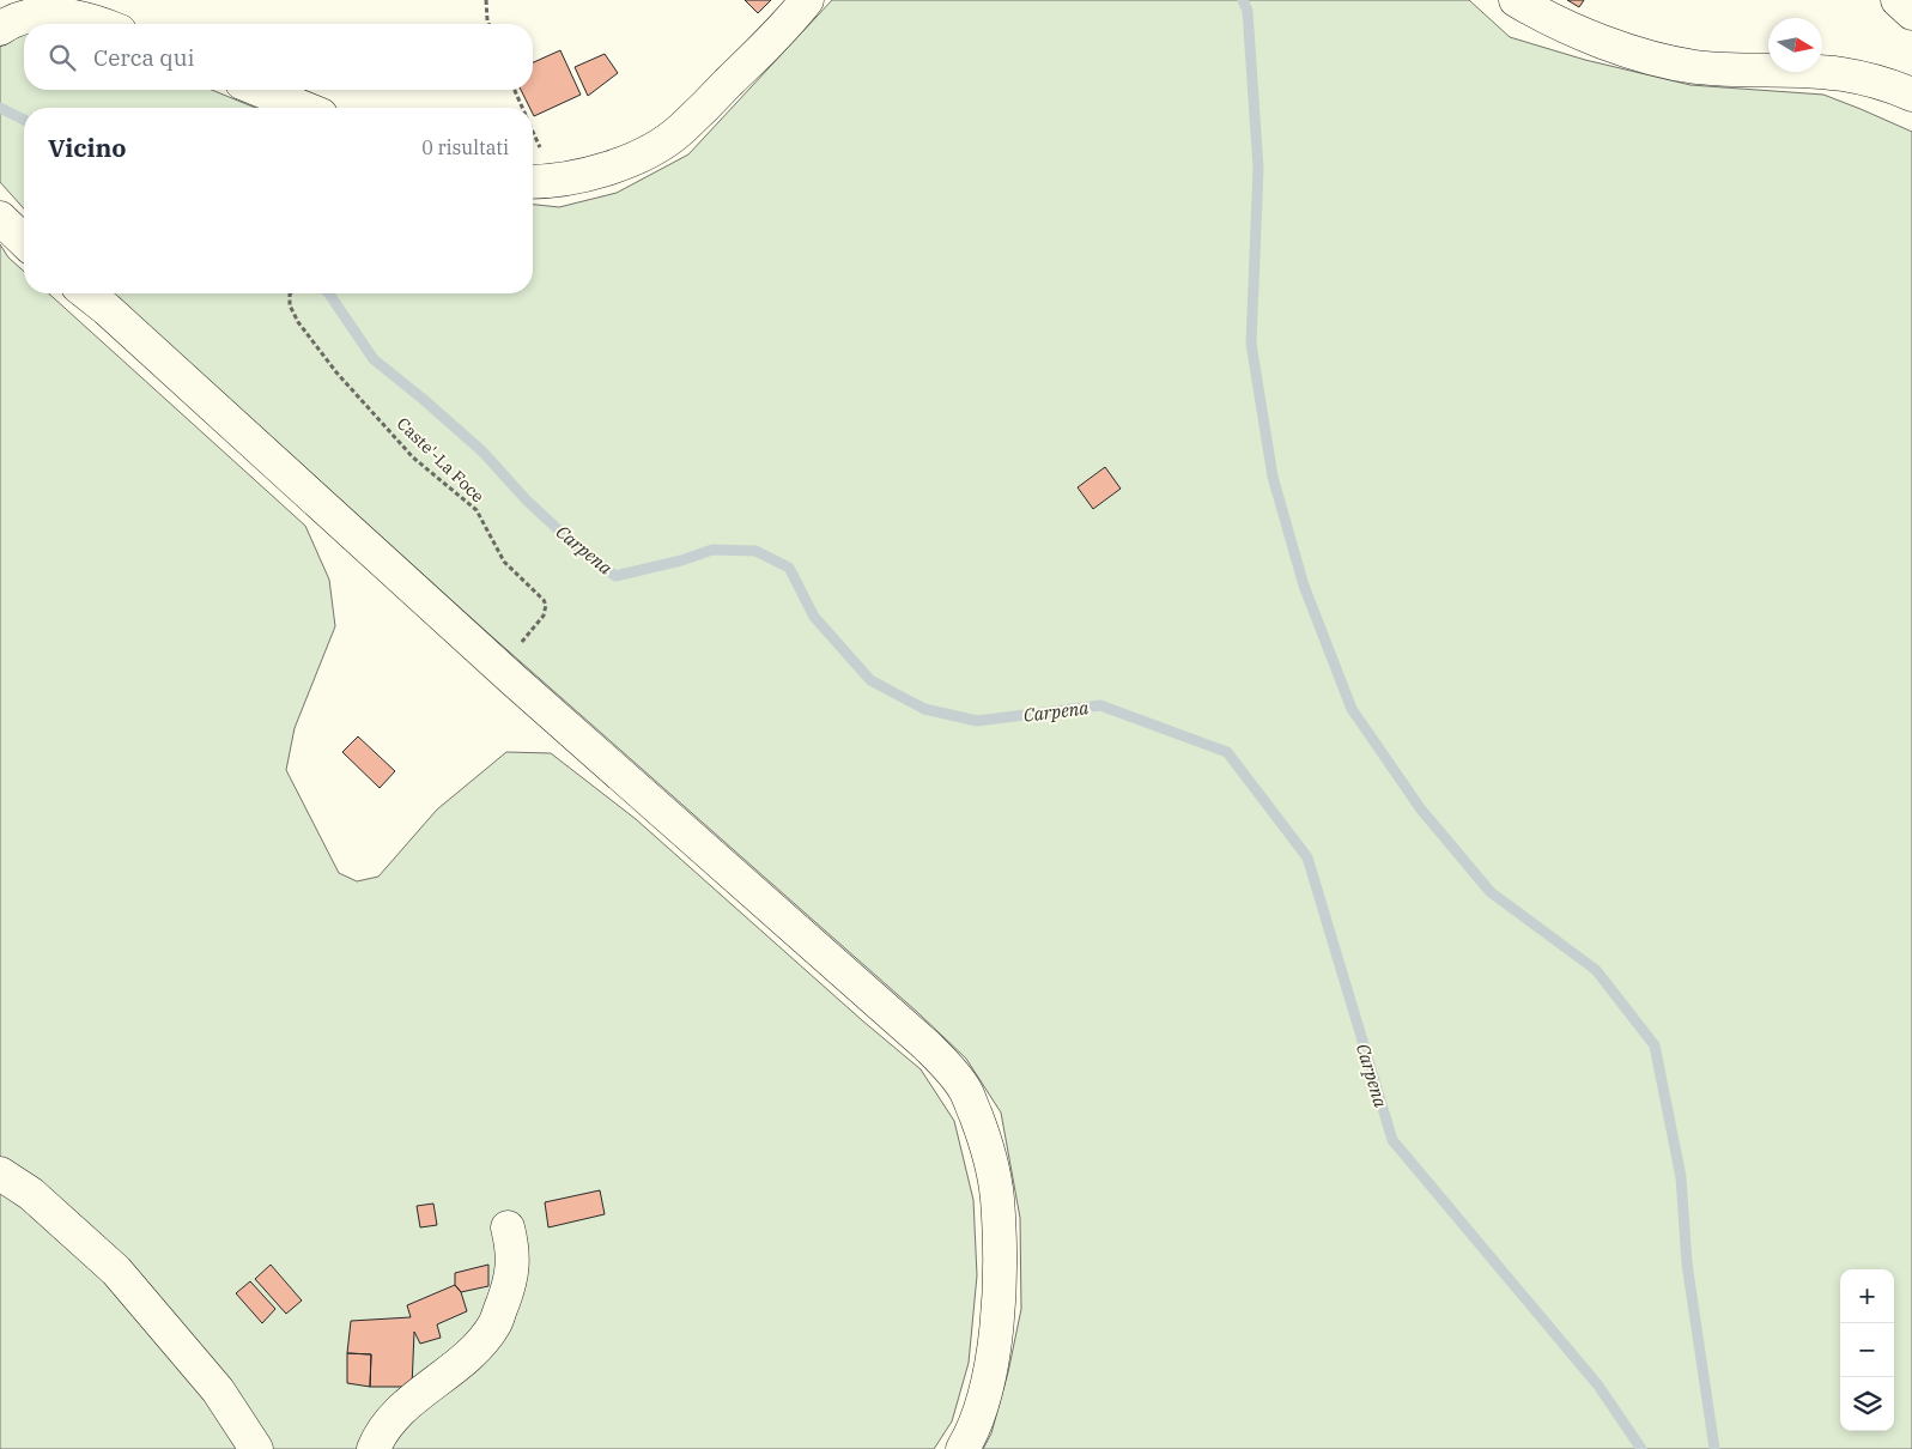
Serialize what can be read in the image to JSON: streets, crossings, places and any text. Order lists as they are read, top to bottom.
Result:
{
  "streets": {
    "path": ["Caste'-La Foce"]
  },
  "water": ["Carpena"],
  "north": "right",
  "page": {
    "search": "Cerca qui",
    "heading": ["Vicino", "0 risultati"],
    "map_buttons": ["+", "−"]
  }
}
